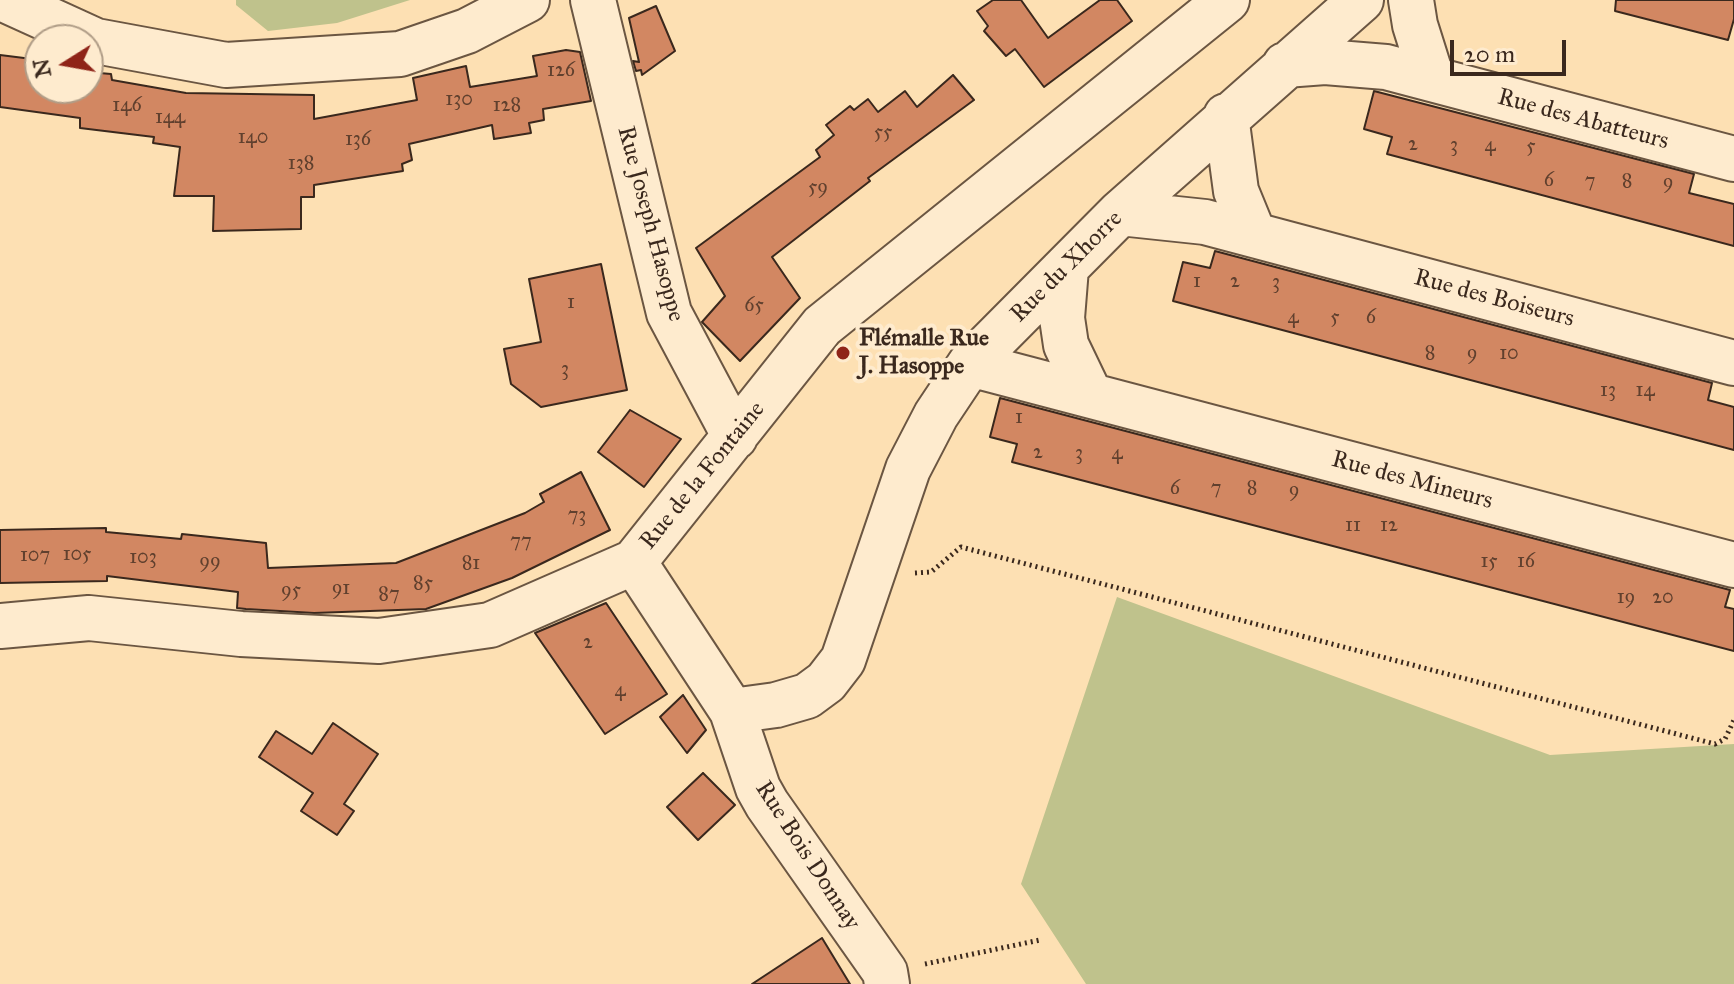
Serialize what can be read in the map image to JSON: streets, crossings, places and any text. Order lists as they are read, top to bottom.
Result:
{
  "streets": {
    "street": [
      "Rue des Abatteurs",
      "Rue Joseph Hasoppe",
      "Rue du Xhorre",
      "Rue des Boiseurs",
      "Rue de la Fontaine",
      "Rue des Mineurs",
      "Rue Bois Donnay"
    ]
  },
  "crossings": [
    ["Rue des Abatteurs", "Rue du Xhorre"],
    ["Rue Joseph Hasoppe", "Rue de la Fontaine"],
    ["Rue du Xhorre", "Rue des Boiseurs"],
    ["Rue du Xhorre", "Rue des Mineurs"],
    ["Rue du Xhorre", "Rue Bois Donnay"],
    ["Rue de la Fontaine", "Rue Bois Donnay"]
  ],
  "places": ["Flémalle Rue J. Hasoppe"],
  "house_numbers": [
    "126",
    "130",
    "146",
    "128",
    "144",
    "55",
    "140",
    "136",
    "2",
    "3",
    "4",
    "5",
    "138",
    "6",
    "7",
    "8",
    "9",
    "59",
    "1",
    "2",
    "3",
    "1",
    "65",
    "4",
    "5",
    "6",
    "8",
    "9",
    "10",
    "3",
    "13",
    "14",
    "1",
    "2",
    "3",
    "4",
    "6",
    "7",
    "8",
    "9",
    "73",
    "11",
    "12",
    "77",
    "105",
    "107",
    "103",
    "99",
    "15",
    "16",
    "81",
    "85",
    "91",
    "95",
    "87",
    "19",
    "20",
    "2",
    "4"
  ],
  "scale_bar": "20 m",
  "north": "left"
}
